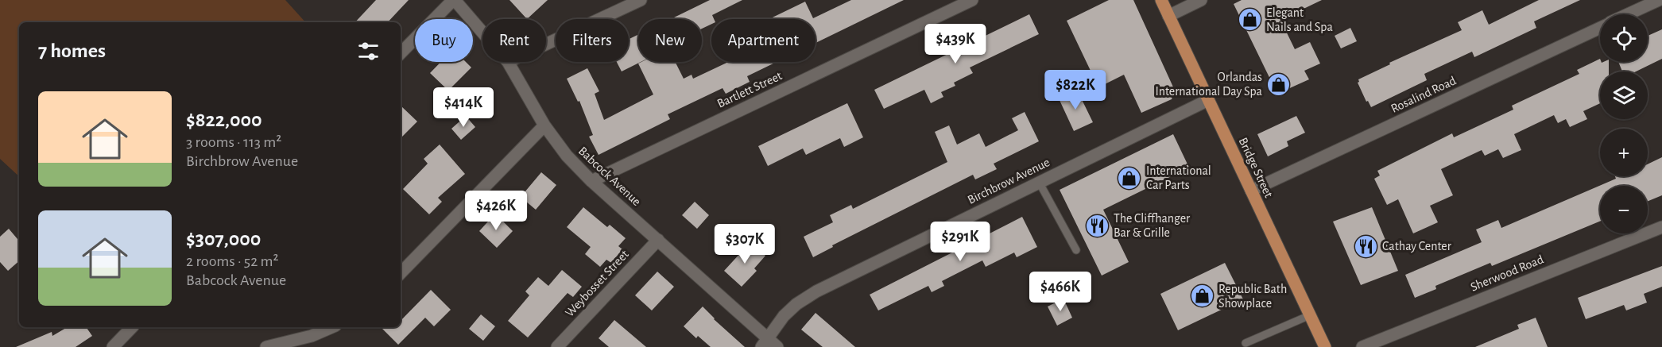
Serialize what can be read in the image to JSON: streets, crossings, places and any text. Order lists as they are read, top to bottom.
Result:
{
  "streets": {
    "main road": ["Bridge Street"],
    "street": [
      "Bartlett Street",
      "Rosalind Road",
      "Babcock Avenue",
      "Birchbrow Avenue",
      "Sherwood Road",
      "Weybosset Street"
    ]
  },
  "crossings": [
    ["Bartlett Street", "Babcock Avenue"],
    ["Rosalind Road", "Bridge Street"],
    ["Bridge Street", "Birchbrow Avenue"],
    ["Babcock Avenue", "Birchbrow Avenue"],
    ["Babcock Avenue", "Weybosset Street"]
  ],
  "places": {
    "shop": [
      "Elegant Nails and Spa",
      "Orlandas International Day Spa",
      "International Car Parts",
      "Republic Bath Showplace"
    ],
    "restaurant": ["The Cliffhanger Bar & Grille", "Cathay Center"]
  },
  "page": {
    "map_buttons": ["+", "−"],
    "chip": [
      "Buy",
      "Rent",
      "Filters",
      "New",
      "Apartment"
    ],
    "heading": "7 homes",
    "price": [
      "$439K",
      "$822K",
      "$414K",
      "$426K",
      "$291K",
      "$307K",
      "$466K"
    ],
    "list": [
      {
        "name": "$822,000",
        "note": "3 rooms · 113 m² · Birchbrow Avenue"
      },
      {
        "name": "$307,000",
        "note": "2 rooms · 52 m² · Babcock Avenue"
      }
    ]
  }
}
